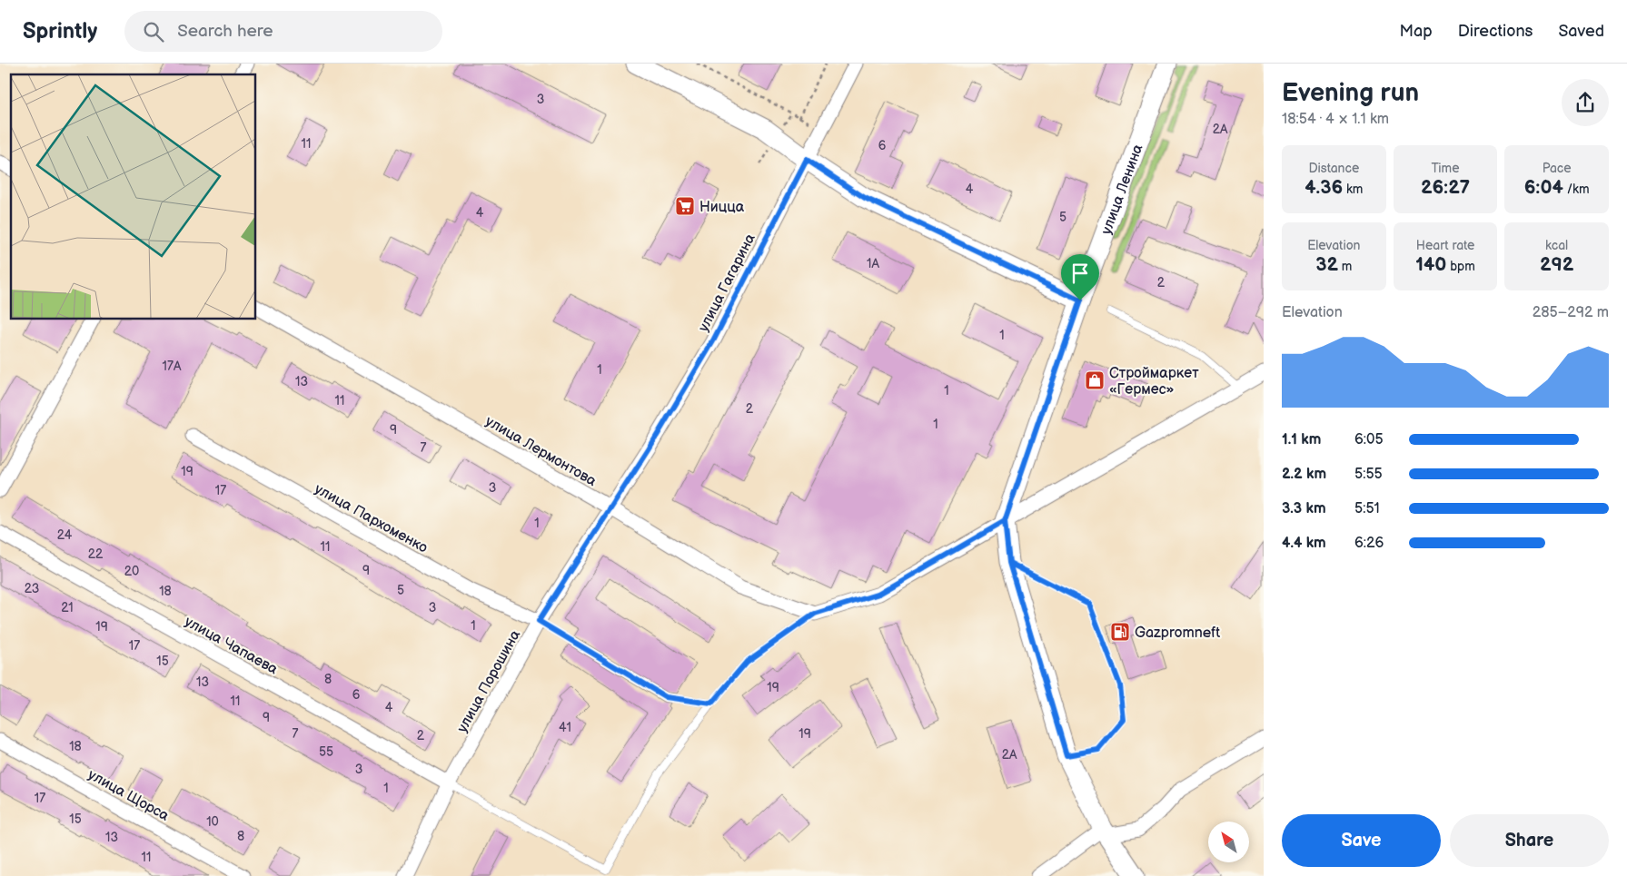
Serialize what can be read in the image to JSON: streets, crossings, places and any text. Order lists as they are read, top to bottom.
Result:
{
  "streets": {
    "main road": ["улица Ленина"],
    "street": [
      "улица Гагарина",
      "улица Лермонтова",
      "улица Пархоменко",
      "улица Чапаева",
      "улица Порошина",
      "улица Щорса"
    ]
  },
  "crossings": [
    ["улица Гагарина", "улица Лермонтова"],
    ["улица Гагарина", "улица Порошина"],
    ["улица Лермонтова", "улица Порошина"],
    ["улица Пархоменко", "улица Порошина"],
    ["улица Чапаева", "улица Порошина"]
  ],
  "places": {
    "supermarket": ["Ницца"],
    "shop": ["Строймаркет «Гермес»"],
    "fuel station": ["Gazpromneft"]
  },
  "house_numbers": [
    "3",
    "2А",
    "11",
    "6",
    "4",
    "4",
    "5",
    "1А",
    "2",
    "1",
    "17А",
    "1",
    "13",
    "1",
    "11",
    "2",
    "1",
    "9",
    "7",
    "19",
    "3",
    "17",
    "1",
    "24",
    "11",
    "22",
    "9",
    "20",
    "23",
    "5",
    "18",
    "21",
    "3",
    "1",
    "19",
    "17",
    "15",
    "8",
    "13",
    "19",
    "6",
    "11",
    "4",
    "9",
    "41",
    "7",
    "19",
    "2",
    "18",
    "55",
    "2А",
    "3",
    "1",
    "17",
    "15",
    "10",
    "8",
    "13",
    "11"
  ],
  "north": "top left",
  "page": {
    "header": "Sprintly",
    "search": "Search here",
    "nav": ["Map", "Directions", "Saved"],
    "heading": ["Evening run", "18:54 · 4 × 1.1 km"],
    "stats": [
      ["Distance", "4.36 km"],
      ["Time", "26:27"],
      ["Pace", "6:04 /km"],
      ["Elevation", "32 m"],
      ["Heart rate", "140 bpm"],
      ["kcal", "292"]
    ],
    "chart": ["Elevation", "285–292 m"],
    "list": [
      {
        "name": "1.1 km",
        "note": "6:05"
      },
      {
        "name": "2.2 km",
        "note": "5:55"
      },
      {
        "name": "3.3 km",
        "note": "5:51"
      },
      {
        "name": "4.4 km",
        "note": "6:26"
      }
    ],
    "buttons": ["Save", "Share"]
  }
}
